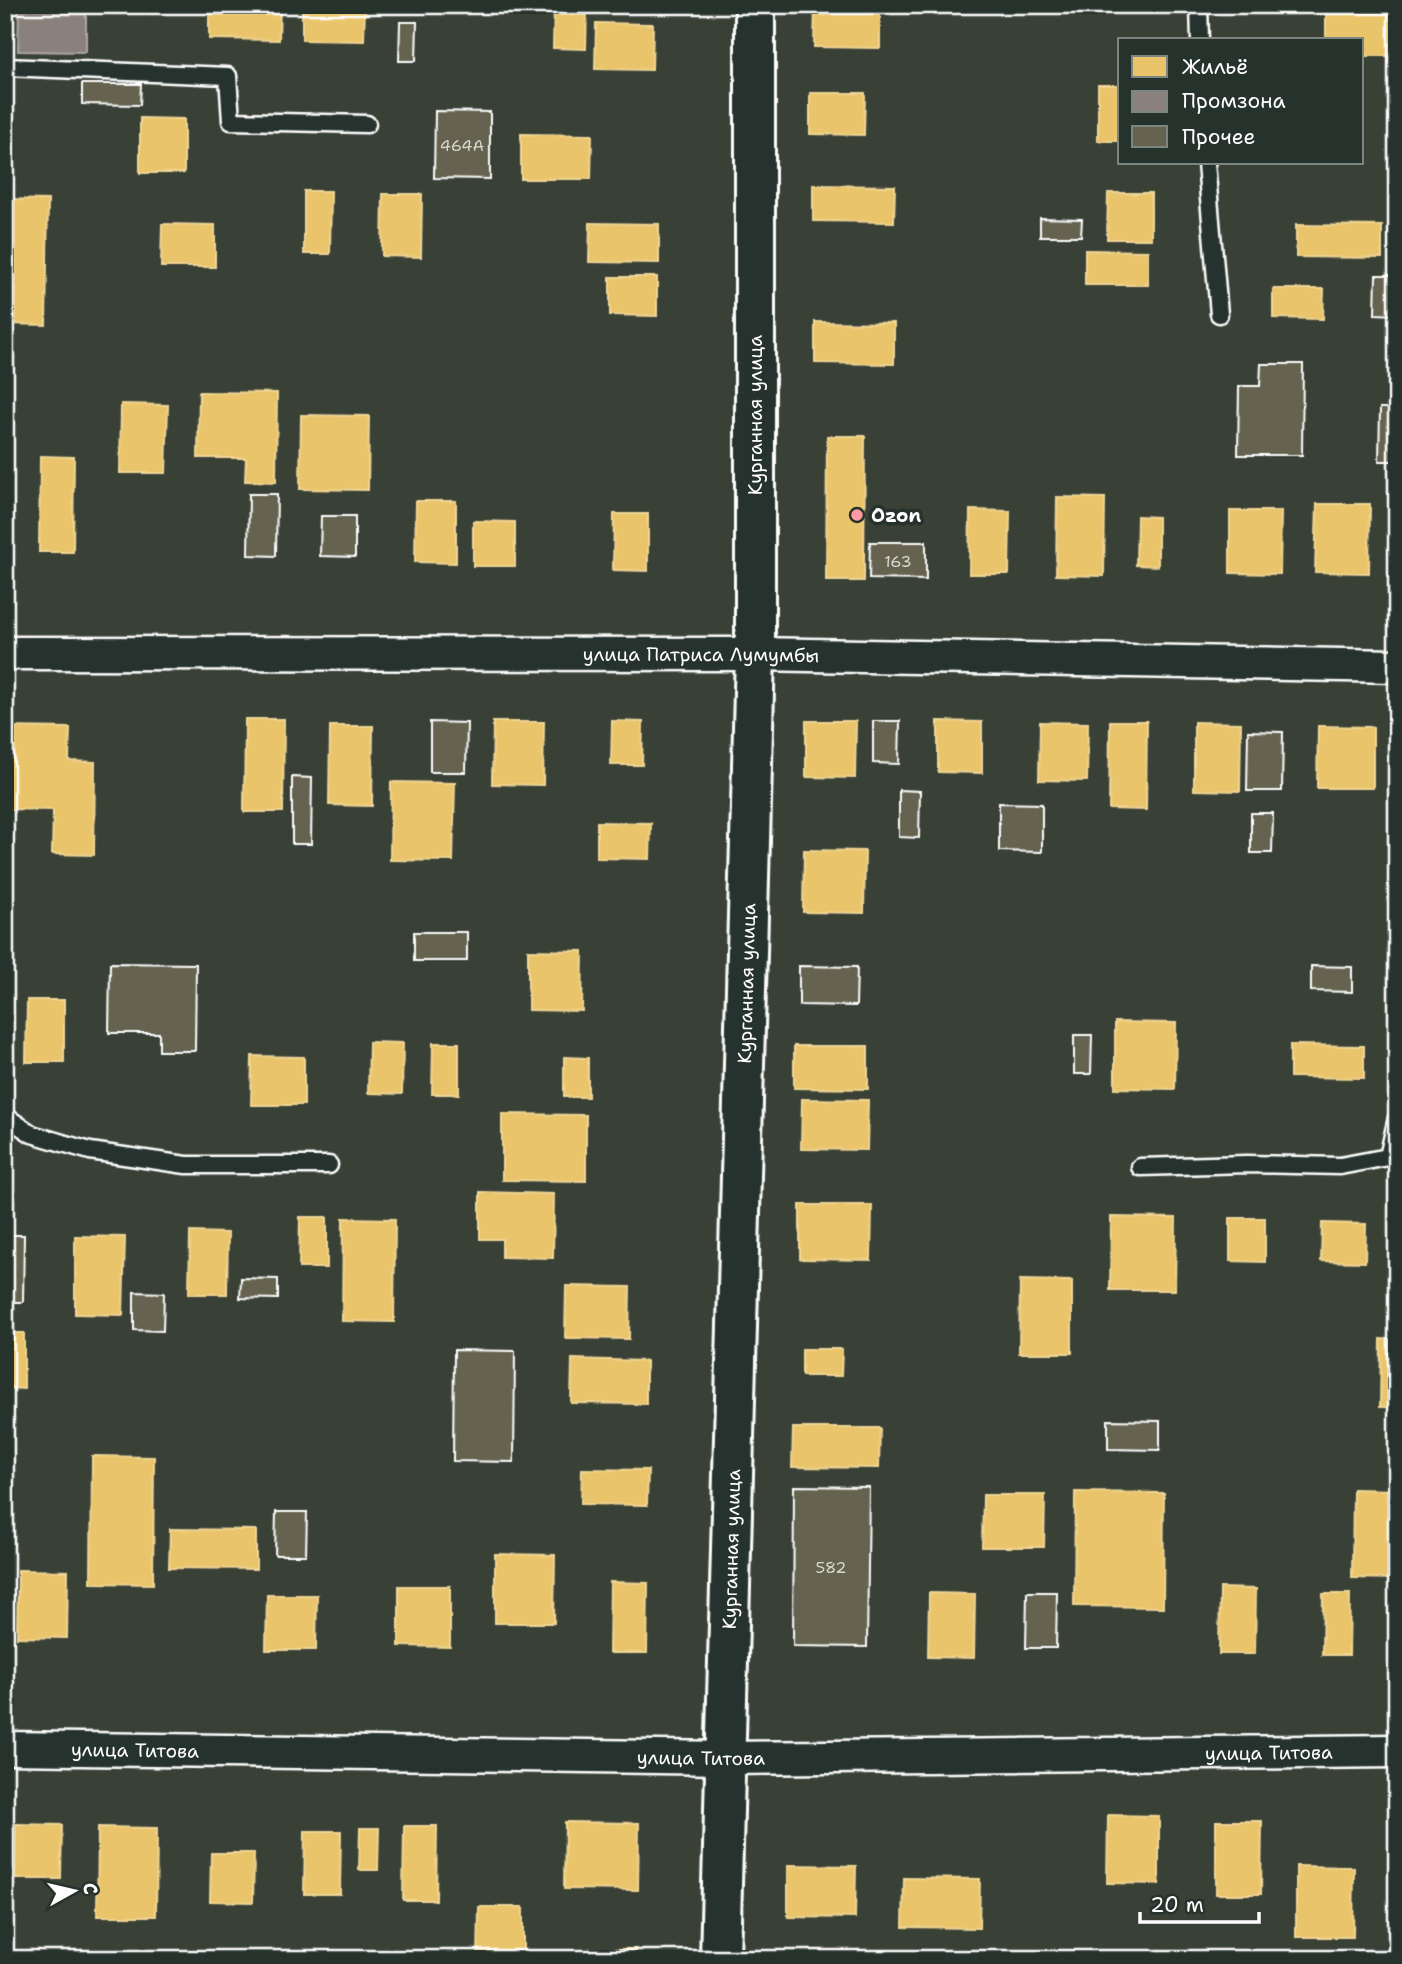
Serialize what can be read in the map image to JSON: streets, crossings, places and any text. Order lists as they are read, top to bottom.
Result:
{
  "streets": {
    "street": ["Курганная улица", "улица Патриса Лумумбы", "улица Титова"]
  },
  "crossings": [
    ["Курганная улица", "улица Патриса Лумумбы"],
    ["Курганная улица", "улица Титова"]
  ],
  "places": ["Ozon"],
  "house_numbers": ["464А", "163", "582"],
  "legend": ["Жильё", "Промзона", "Прочее"],
  "scale_bar": "20 m",
  "north": "right"
}
